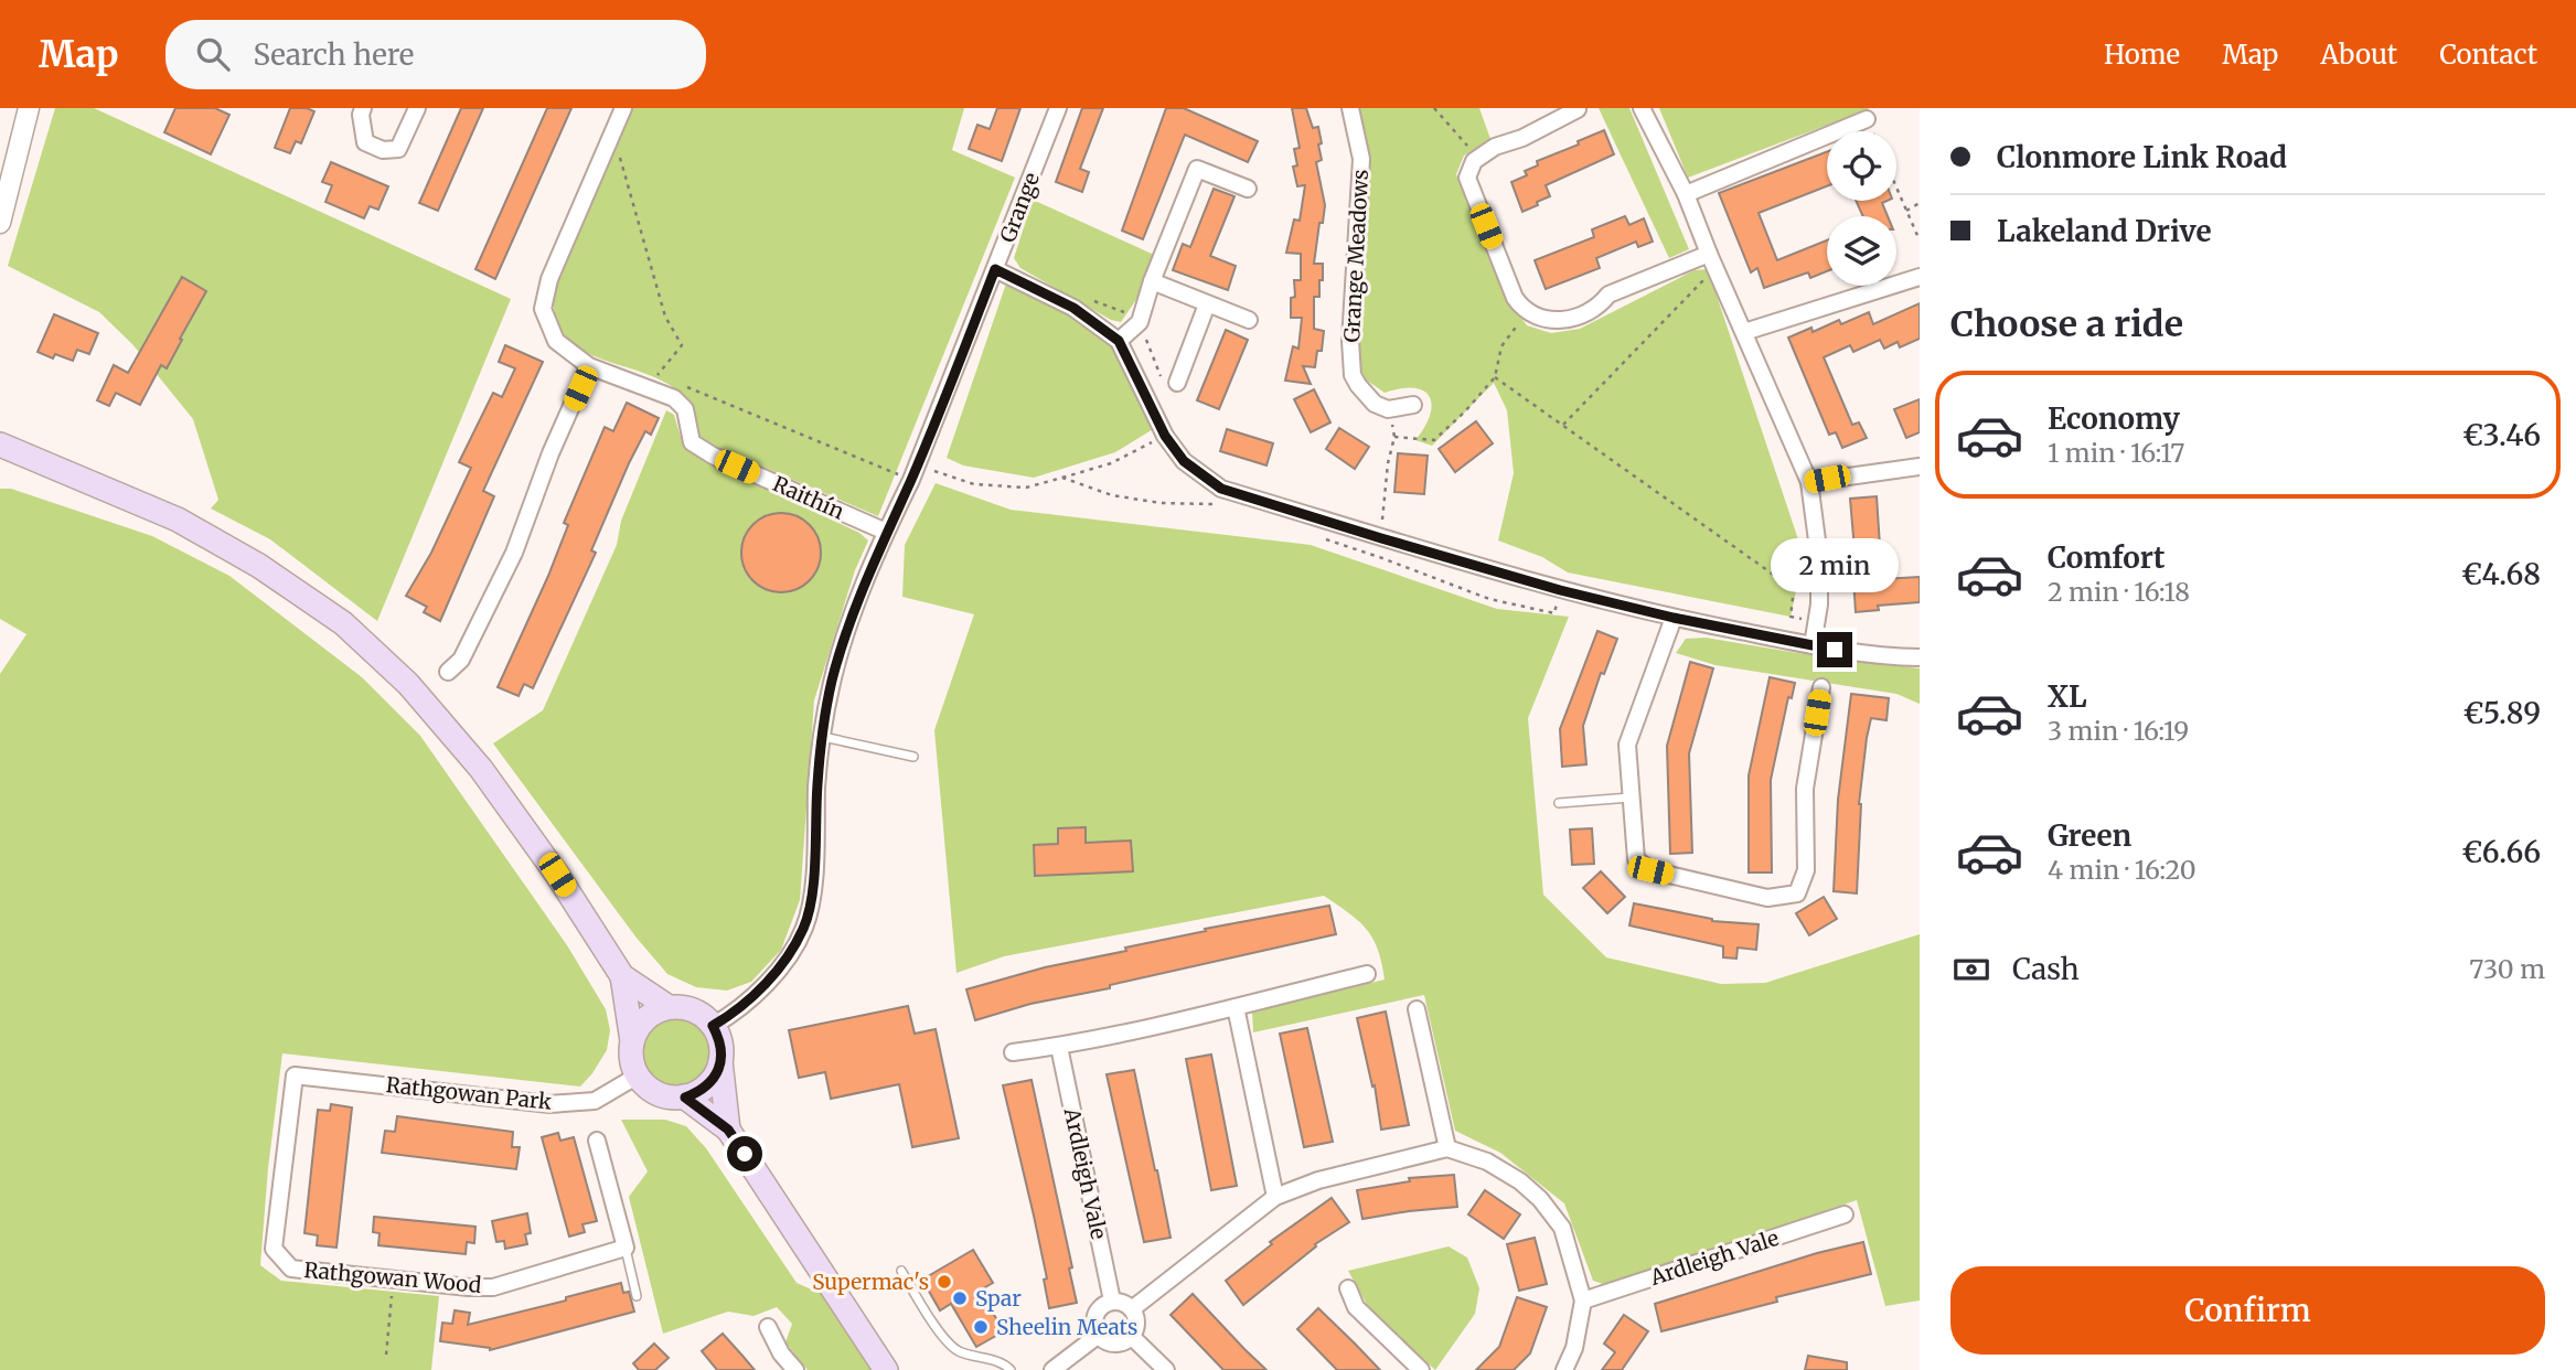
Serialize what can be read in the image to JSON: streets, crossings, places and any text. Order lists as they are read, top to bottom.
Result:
{
  "streets": {
    "street": [
      "Grange",
      "Grange Meadows",
      "Raithín",
      "Rathgowan Park",
      "Ardleigh Vale",
      "Rathgowan Wood"
    ]
  },
  "crossings": [
    ["Grange", "Raithín"],
    ["Grange", "Rathgowan Park"],
    ["Rathgowan Park", "Rathgowan Wood"]
  ],
  "places": ["Supermac's", "Spar", "Sheelin Meats"],
  "page": {
    "header": "Map",
    "search": "Search here",
    "nav": [
      "Home",
      "Map",
      "About",
      "Contact"
    ],
    "banner": ["Clonmore Link Road", "Lakeland Drive"],
    "heading": "Choose a ride",
    "list": [
      {
        "name": "Economy",
        "note": "1 min · 16:17",
        "value": "€3.46"
      },
      {
        "name": "Comfort",
        "note": "2 min · 16:18",
        "value": "€4.68"
      },
      {
        "name": "XL",
        "note": "3 min · 16:19",
        "value": "€5.89"
      },
      {
        "name": "Green",
        "note": "4 min · 16:20",
        "value": "€6.66"
      }
    ],
    "bubble": "2 min",
    "pay": ["Cash", "730 m"],
    "buttons": "Confirm"
  }
}
